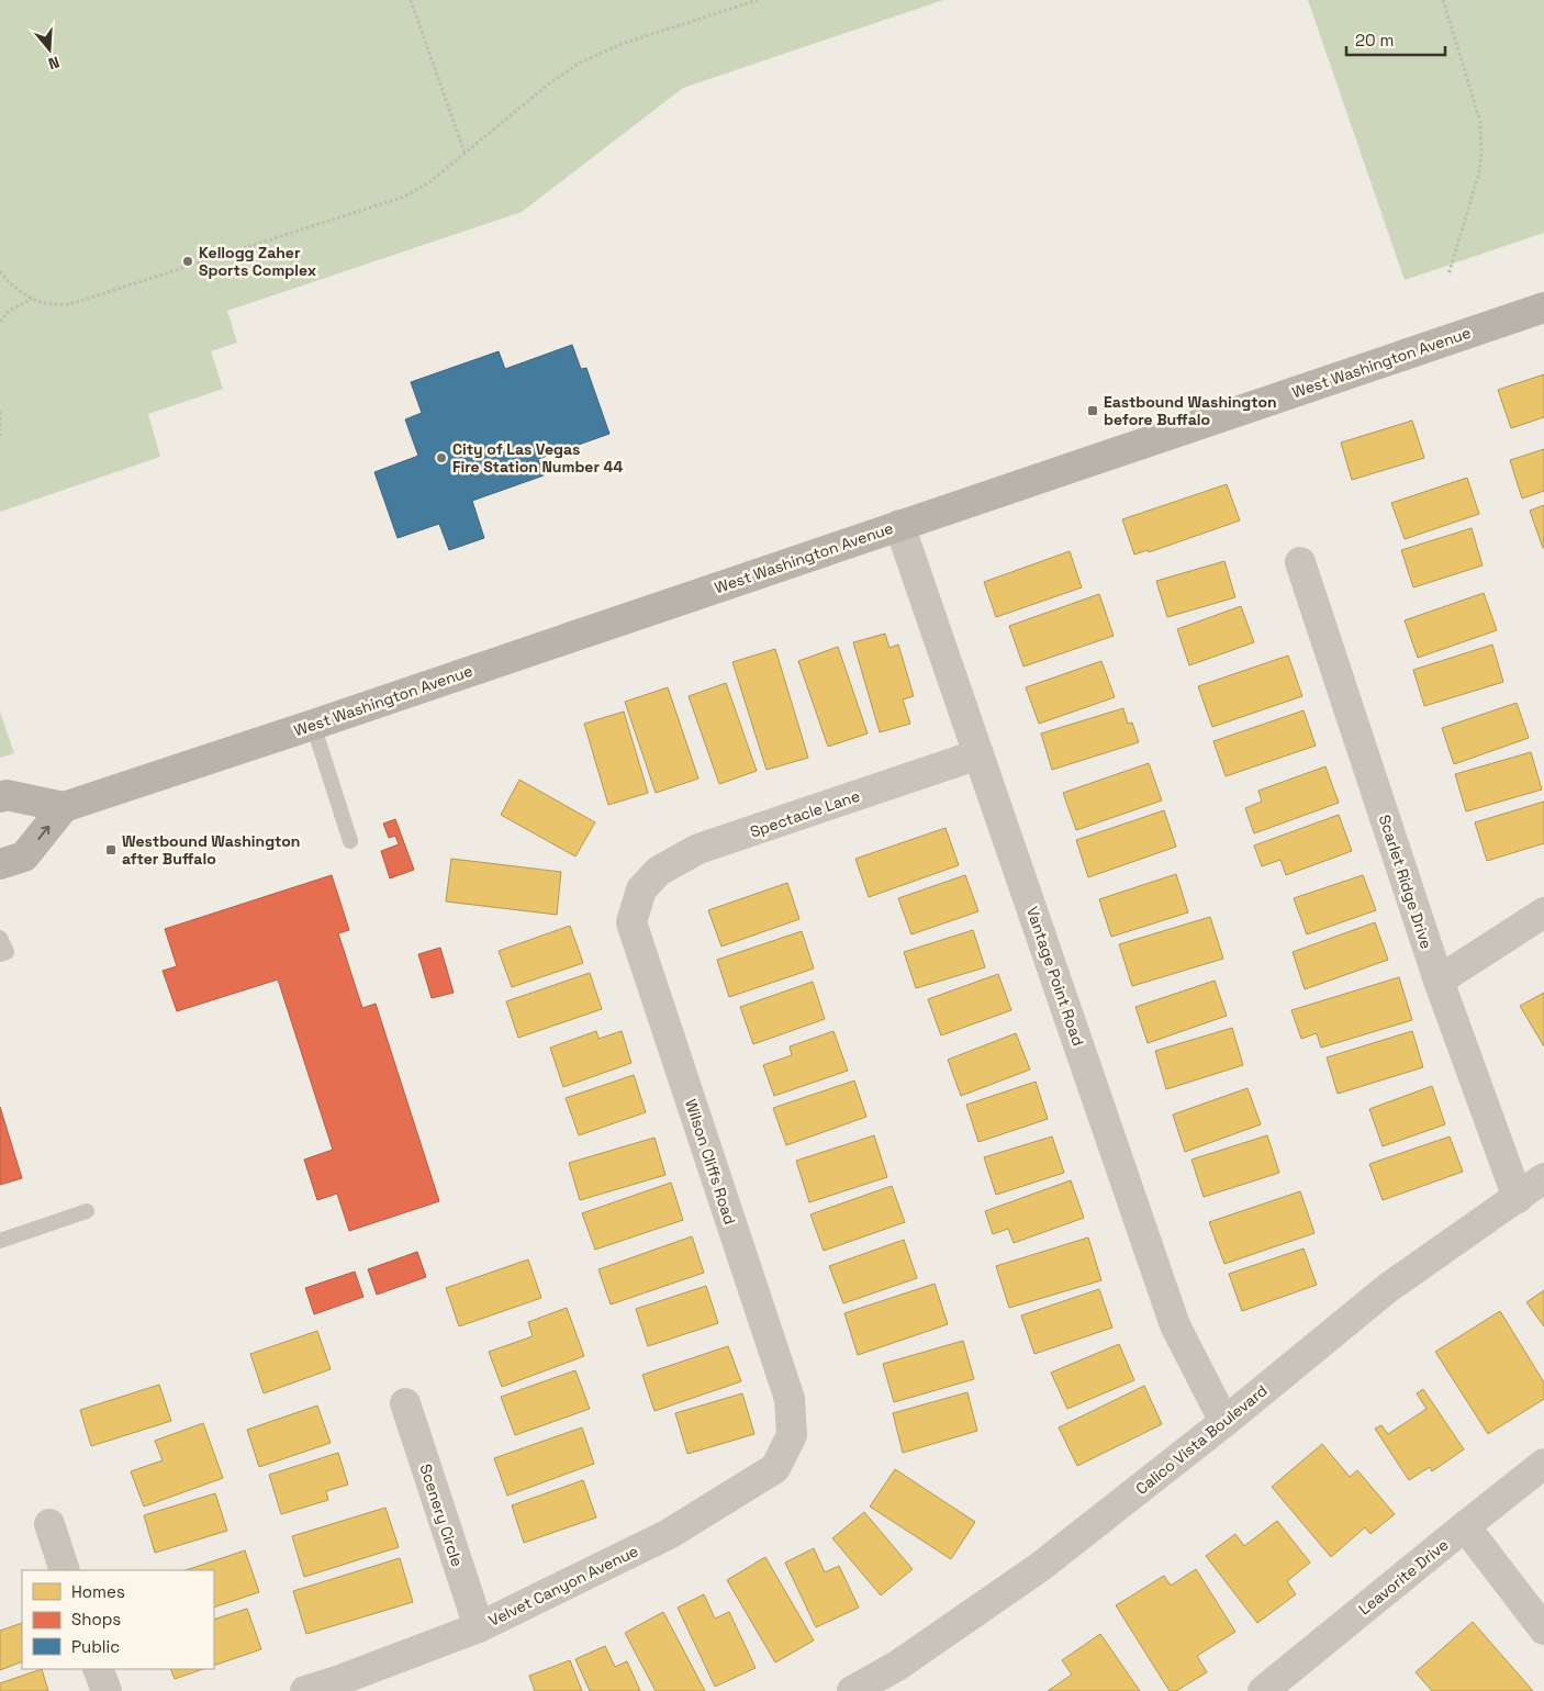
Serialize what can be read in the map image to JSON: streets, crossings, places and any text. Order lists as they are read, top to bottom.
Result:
{
  "streets": {
    "main road": ["West Washington Avenue"],
    "street": [
      "Spectacle Lane",
      "Scarlet Ridge Drive",
      "Vantage Point Road",
      "Wilson Cliffs Road",
      "Calico Vista Boulevard",
      "Scenery Circle",
      "Leavorite Drive",
      "Velvet Canyon Avenue"
    ]
  },
  "crossings": [
    ["West Washington Avenue", "Vantage Point Road"],
    ["Spectacle Lane", "Vantage Point Road"],
    ["Spectacle Lane", "Wilson Cliffs Road"],
    ["Scarlet Ridge Drive", "Calico Vista Boulevard"],
    ["Vantage Point Road", "Calico Vista Boulevard"],
    ["Wilson Cliffs Road", "Velvet Canyon Avenue"],
    ["Scenery Circle", "Velvet Canyon Avenue"]
  ],
  "places": {
    "other": ["Kellogg Zaher Sports Complex", "City of Las Vegas Fire Station Number 44"],
    "transit": ["Eastbound Washington before Buffalo", "Westbound Washington after Buffalo"]
  },
  "legend": ["Homes", "Shops", "Public"],
  "scale_bar": "20 m",
  "north": "bottom"
}
